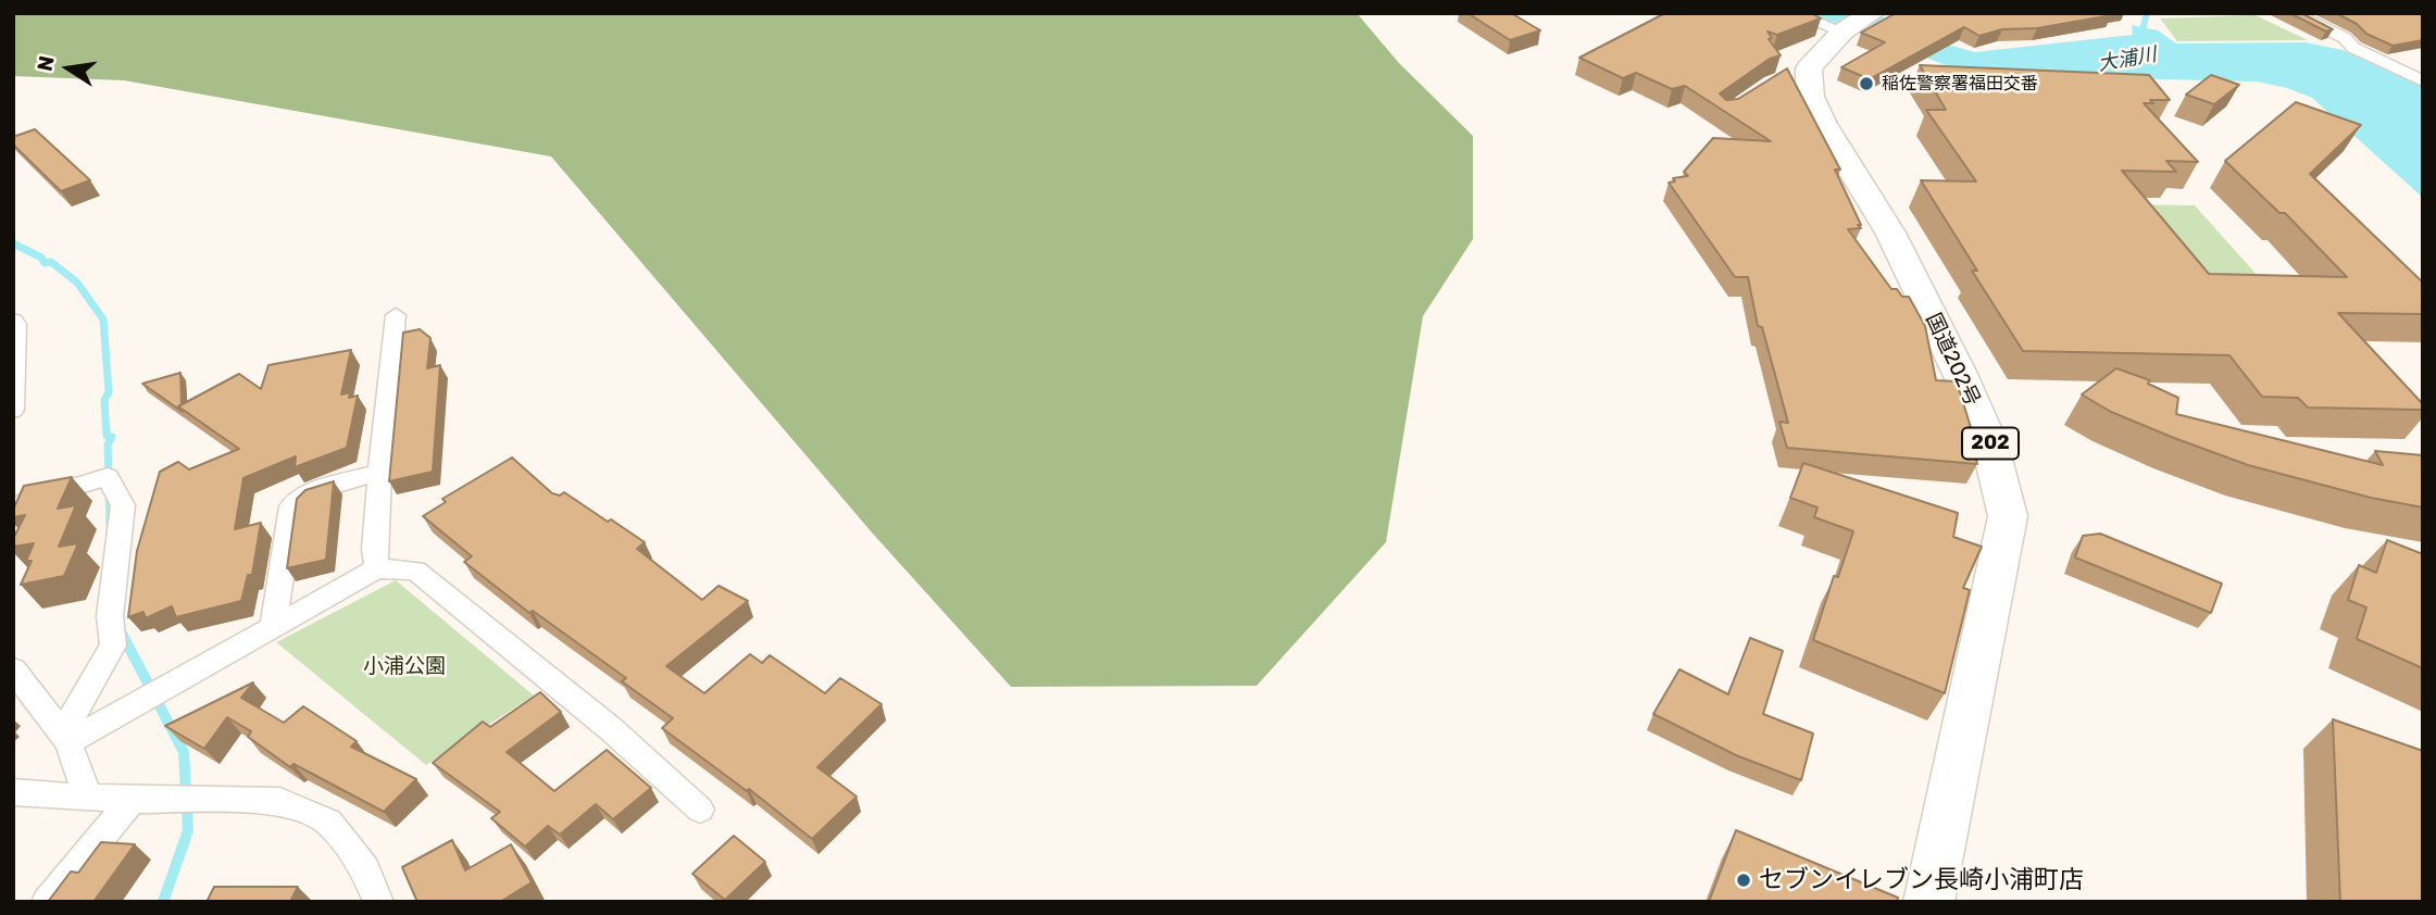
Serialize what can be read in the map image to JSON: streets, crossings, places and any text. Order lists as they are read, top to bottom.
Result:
{
  "streets": {
    "highway": ["国道202号", "202"]
  },
  "water": ["大浦川"],
  "parks": ["小浦公園"],
  "places": ["稲佐警察署福田交番", "セブンイレブン長崎小浦町店"],
  "north": "left"
}
